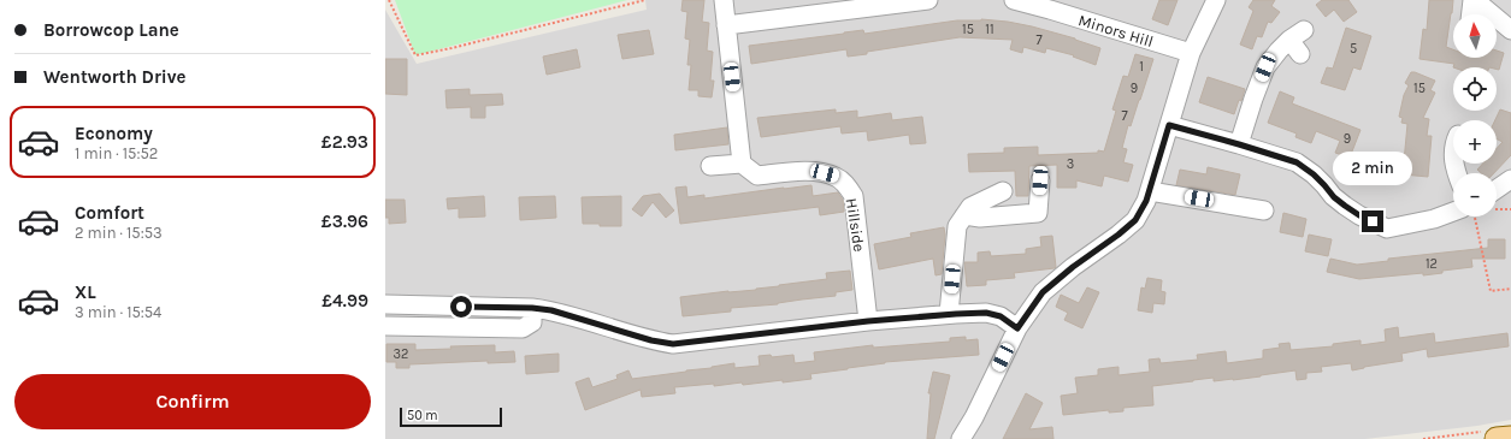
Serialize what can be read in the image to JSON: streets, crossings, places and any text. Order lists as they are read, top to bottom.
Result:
{
  "streets": {
    "street": ["Minors Hill", "Hillside"]
  },
  "house_numbers": [
    "15",
    "11",
    "7",
    "5",
    "1",
    "9",
    "15",
    "7",
    "9",
    "3",
    "12",
    "32"
  ],
  "scale_bar": "50 m",
  "north": "top",
  "page": {
    "banner": ["Borrowcop Lane", "Wentworth Drive"],
    "map_buttons": ["+", "−"],
    "list": [
      {
        "name": "Economy",
        "note": "1 min · 15:52",
        "value": "£2.93"
      },
      {
        "name": "Comfort",
        "note": "2 min · 15:53",
        "value": "£3.96"
      },
      {
        "name": "XL",
        "note": "3 min · 15:54",
        "value": "£4.99"
      }
    ],
    "bubble": "2 min",
    "buttons": "Confirm",
    "scale": "50 m"
  }
}
